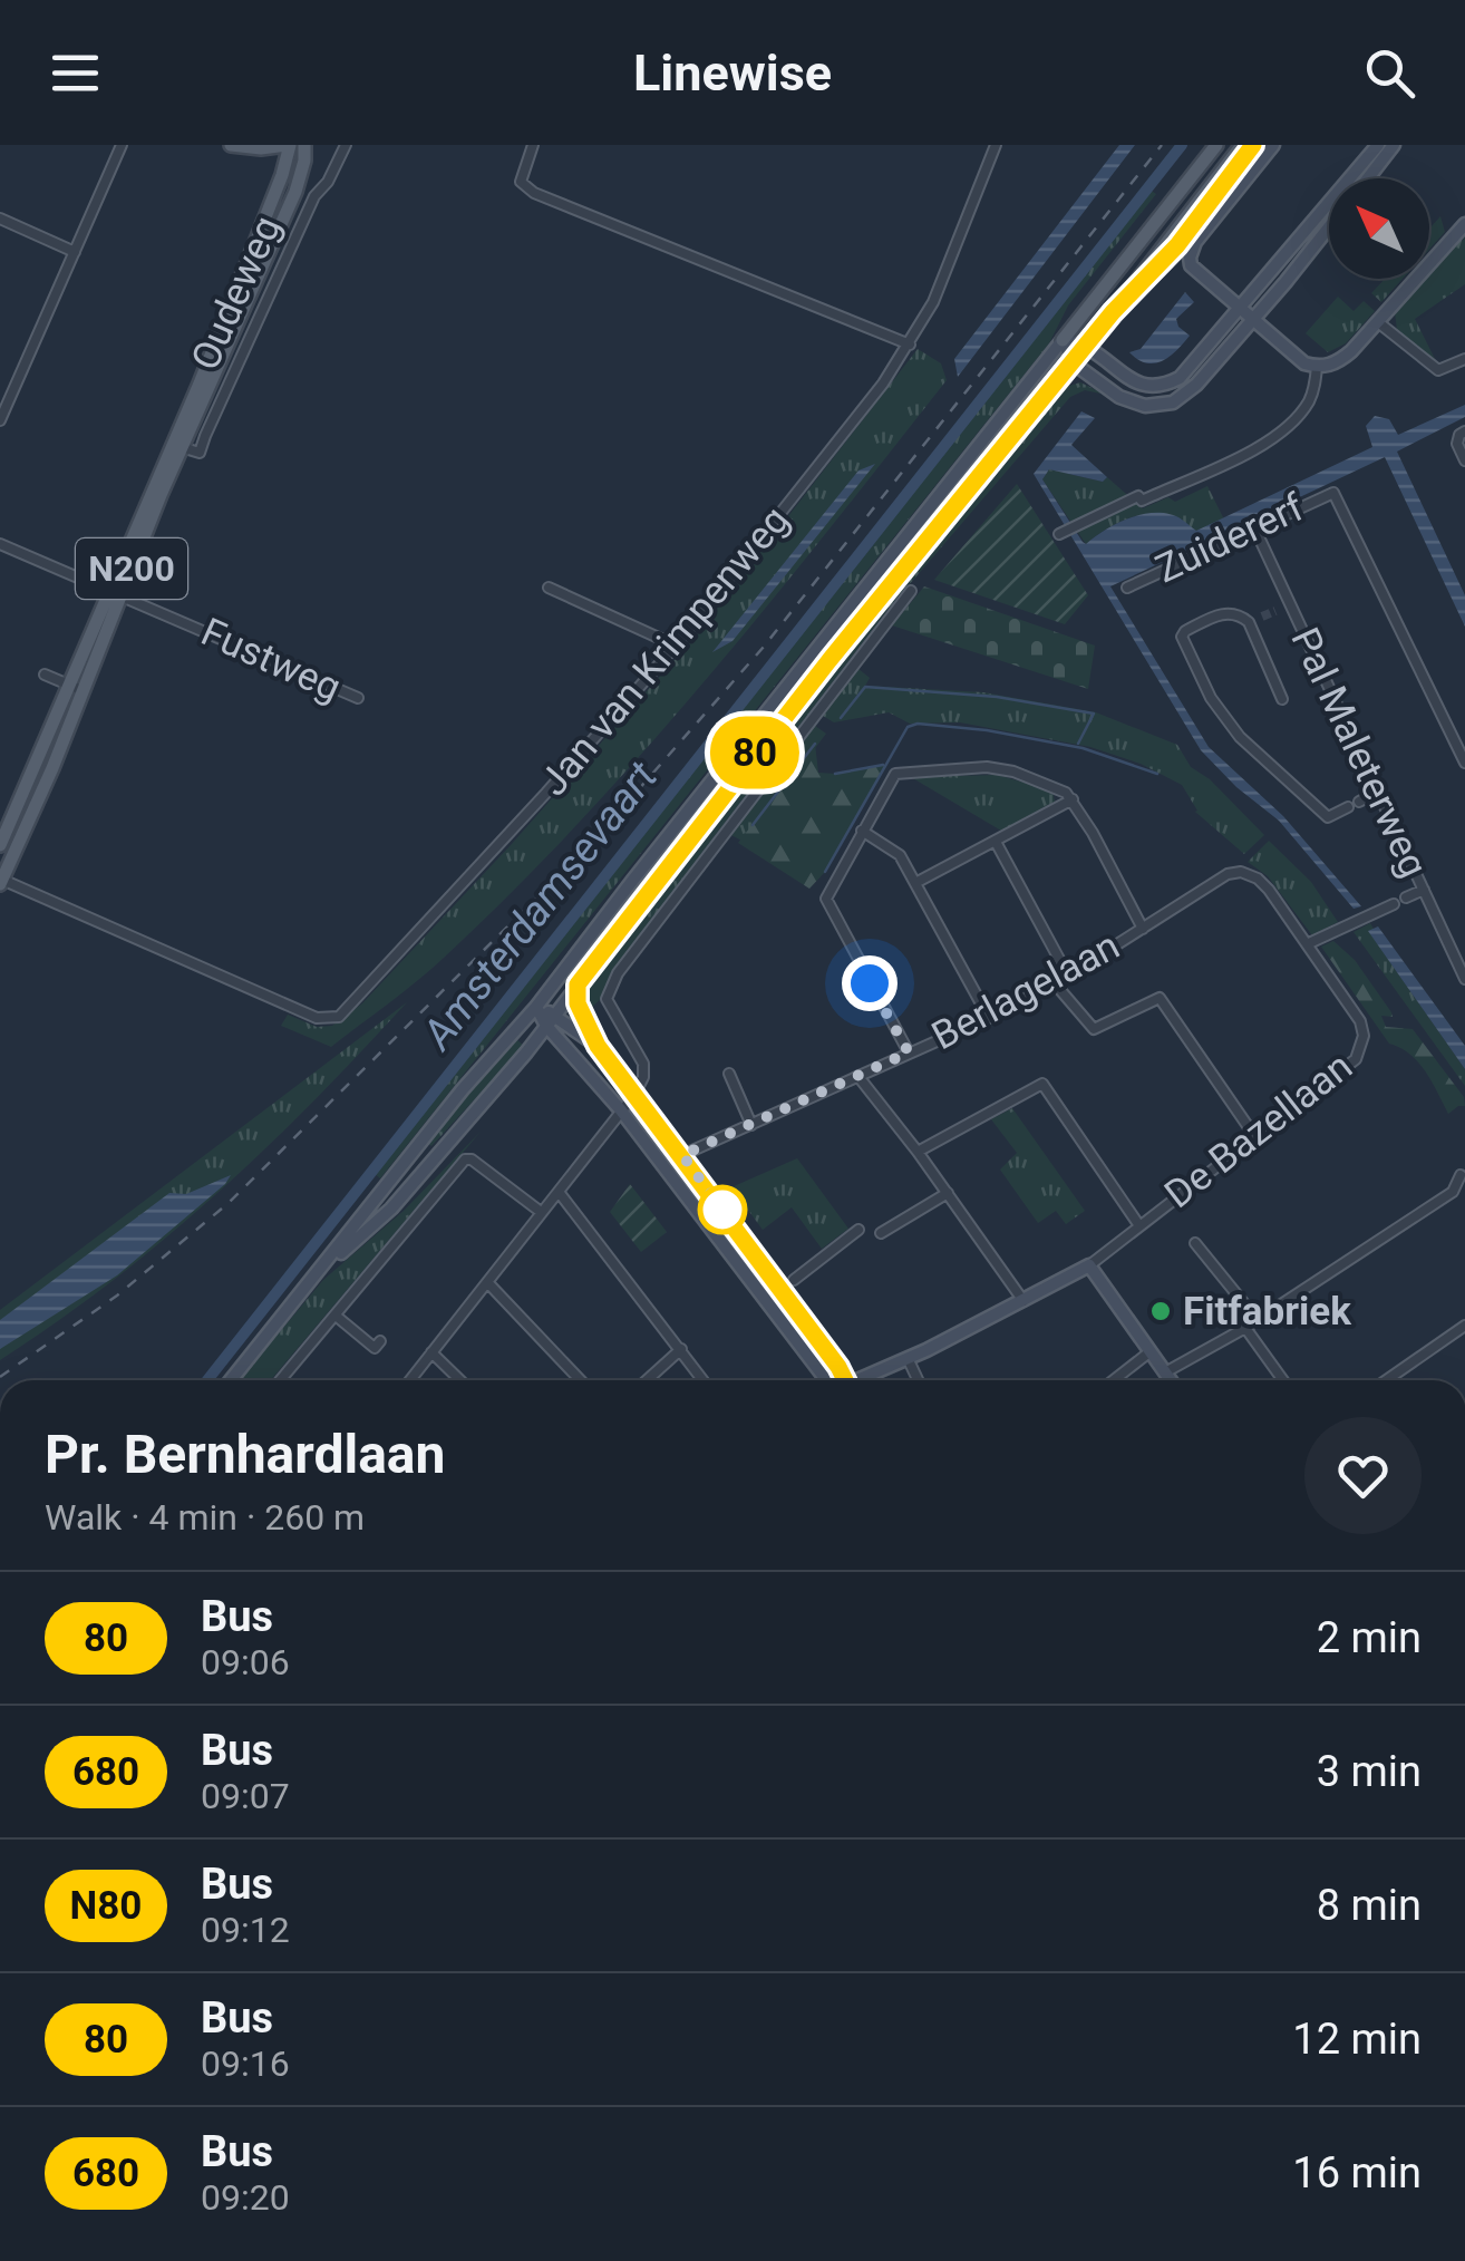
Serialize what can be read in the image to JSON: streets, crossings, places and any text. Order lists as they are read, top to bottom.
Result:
{
  "streets": {
    "main road": ["Oudeweg", "N200"],
    "street": [
      "Zuidererf",
      "Jan van Krimpenweg",
      "Fustweg",
      "Pal Maleterweg",
      "Berlagelaan",
      "De Bazellaan"
    ]
  },
  "crossings": [
    ["Oudeweg", "Jan van Krimpenweg"],
    ["Oudeweg", "Fustweg"],
    ["Zuidererf", "Pal Maleterweg"],
    ["Berlagelaan", "De Bazellaan"]
  ],
  "water": ["Amsterdamsevaart"],
  "places": ["Fitfabriek"],
  "lines": ["bus line 80"],
  "north": "top left",
  "page": {
    "header": "Linewise",
    "on_map": "80",
    "heading": ["Pr. Bernhardlaan", "Walk · 4 min · 260 m"],
    "list": [
      {
        "mark": "80",
        "name": "Bus",
        "note": "09:06",
        "value": "2 min"
      },
      {
        "mark": "680",
        "name": "Bus",
        "note": "09:07",
        "value": "3 min"
      },
      {
        "mark": "N80",
        "name": "Bus",
        "note": "09:12",
        "value": "8 min"
      },
      {
        "mark": "80",
        "name": "Bus",
        "note": "09:16",
        "value": "12 min"
      },
      {
        "mark": "680",
        "name": "Bus",
        "note": "09:20",
        "value": "16 min"
      }
    ]
  }
}
